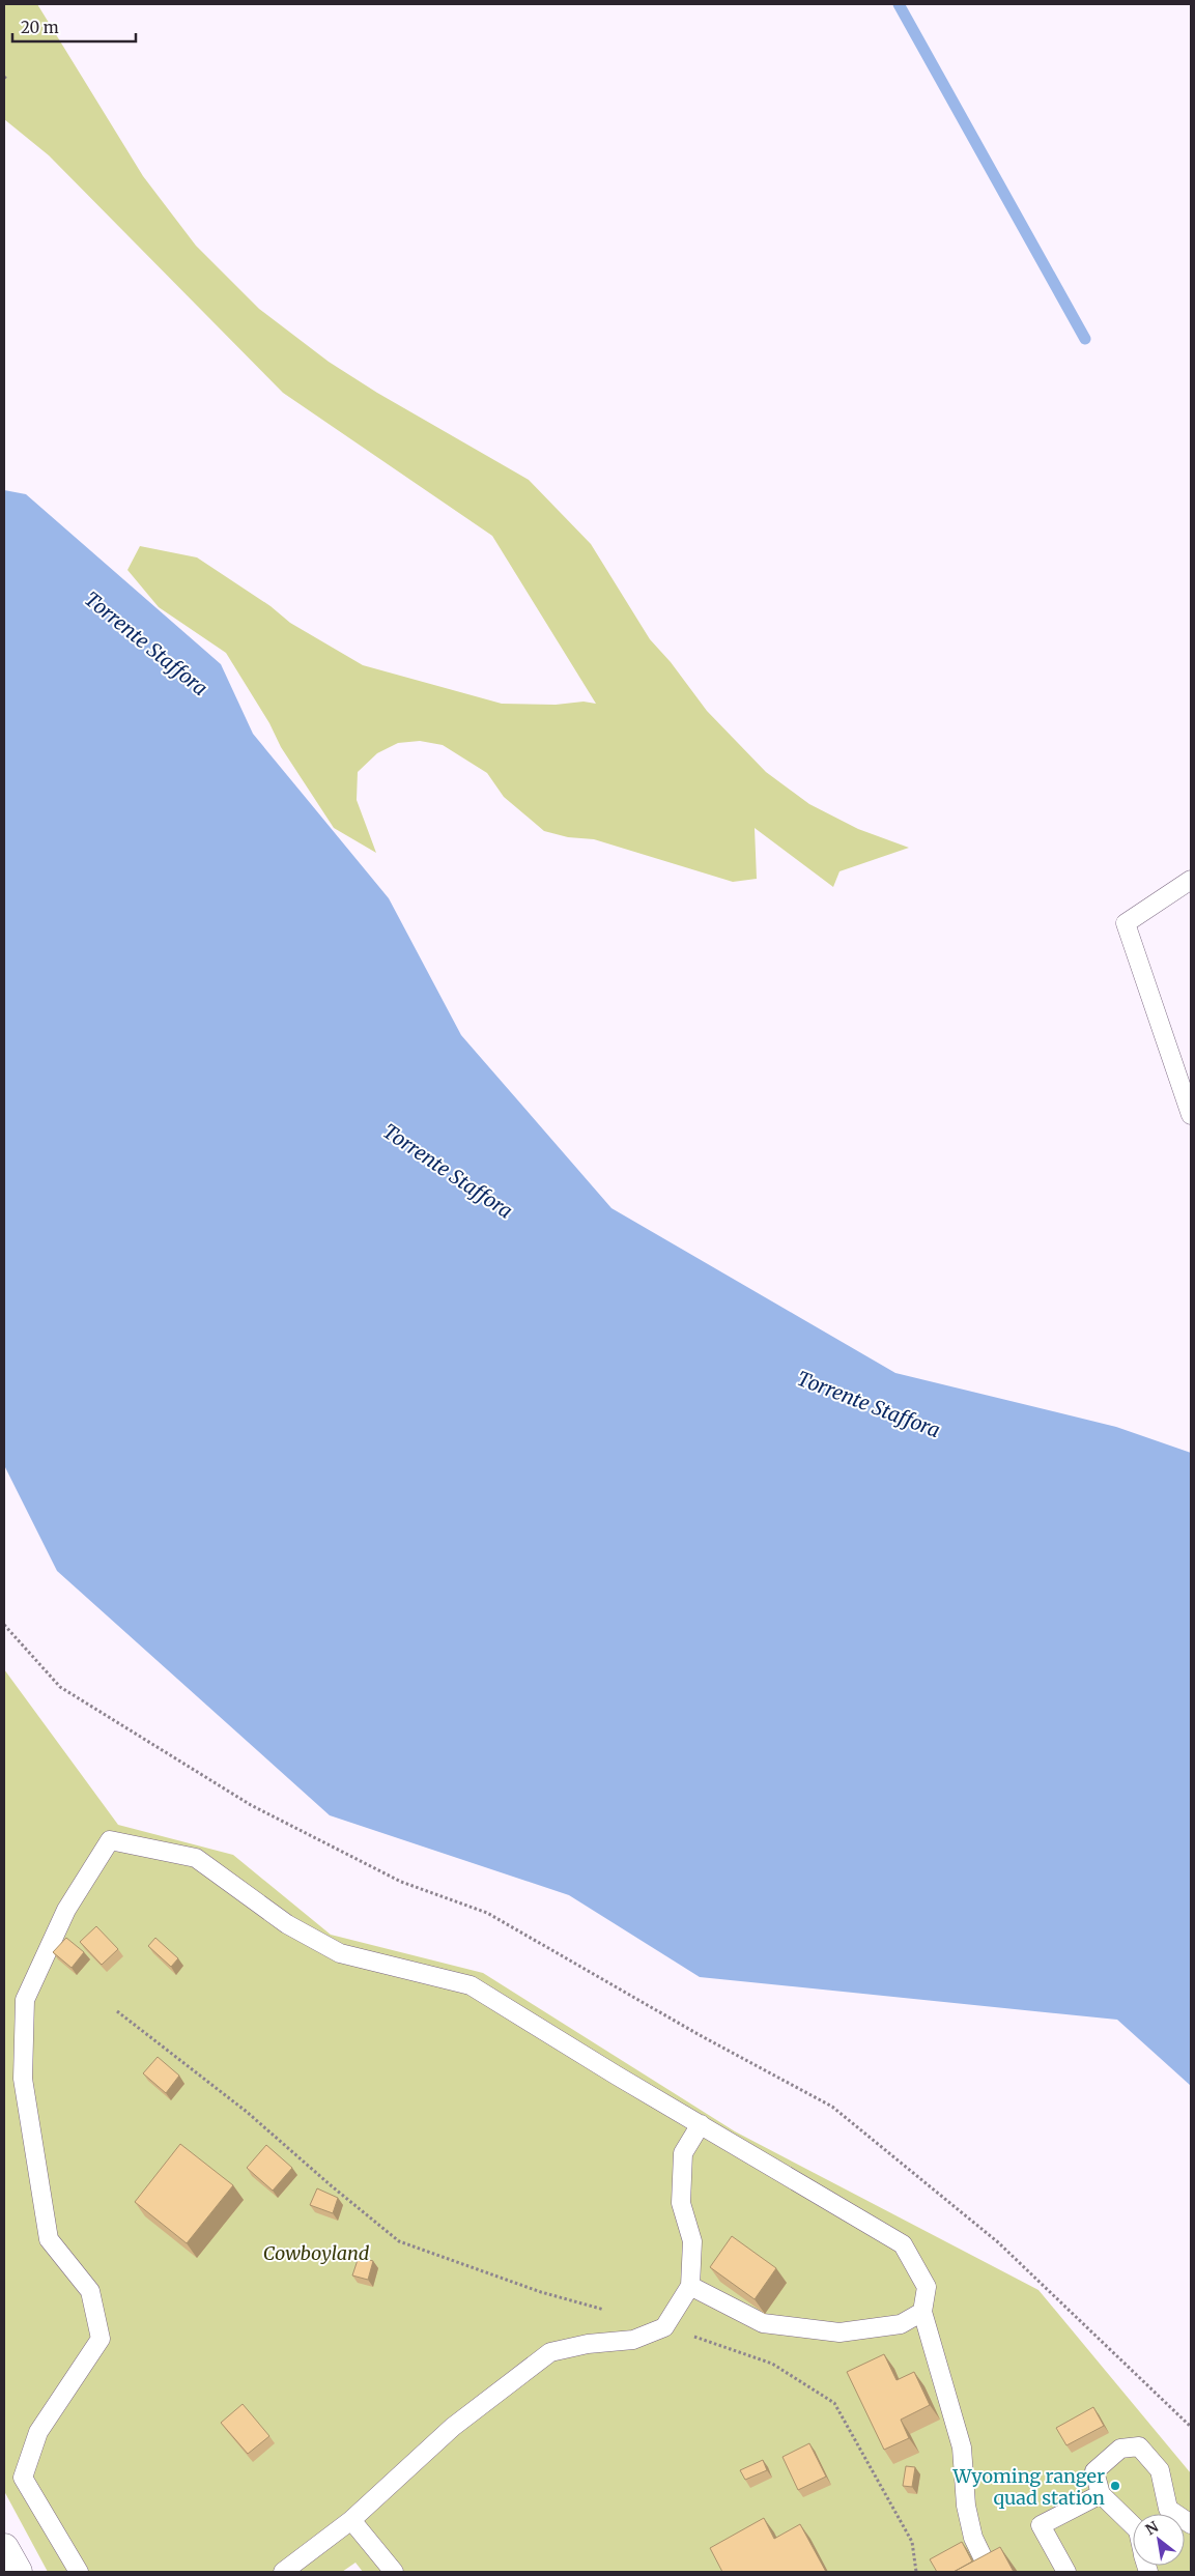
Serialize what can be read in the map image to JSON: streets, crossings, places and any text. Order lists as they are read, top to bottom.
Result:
{
  "water": ["Torrente Staffora"],
  "parks": ["Cowboyland"],
  "places": ["Wyoming ranger quad station"],
  "scale_bar": "20 m",
  "north": "top left"
}
